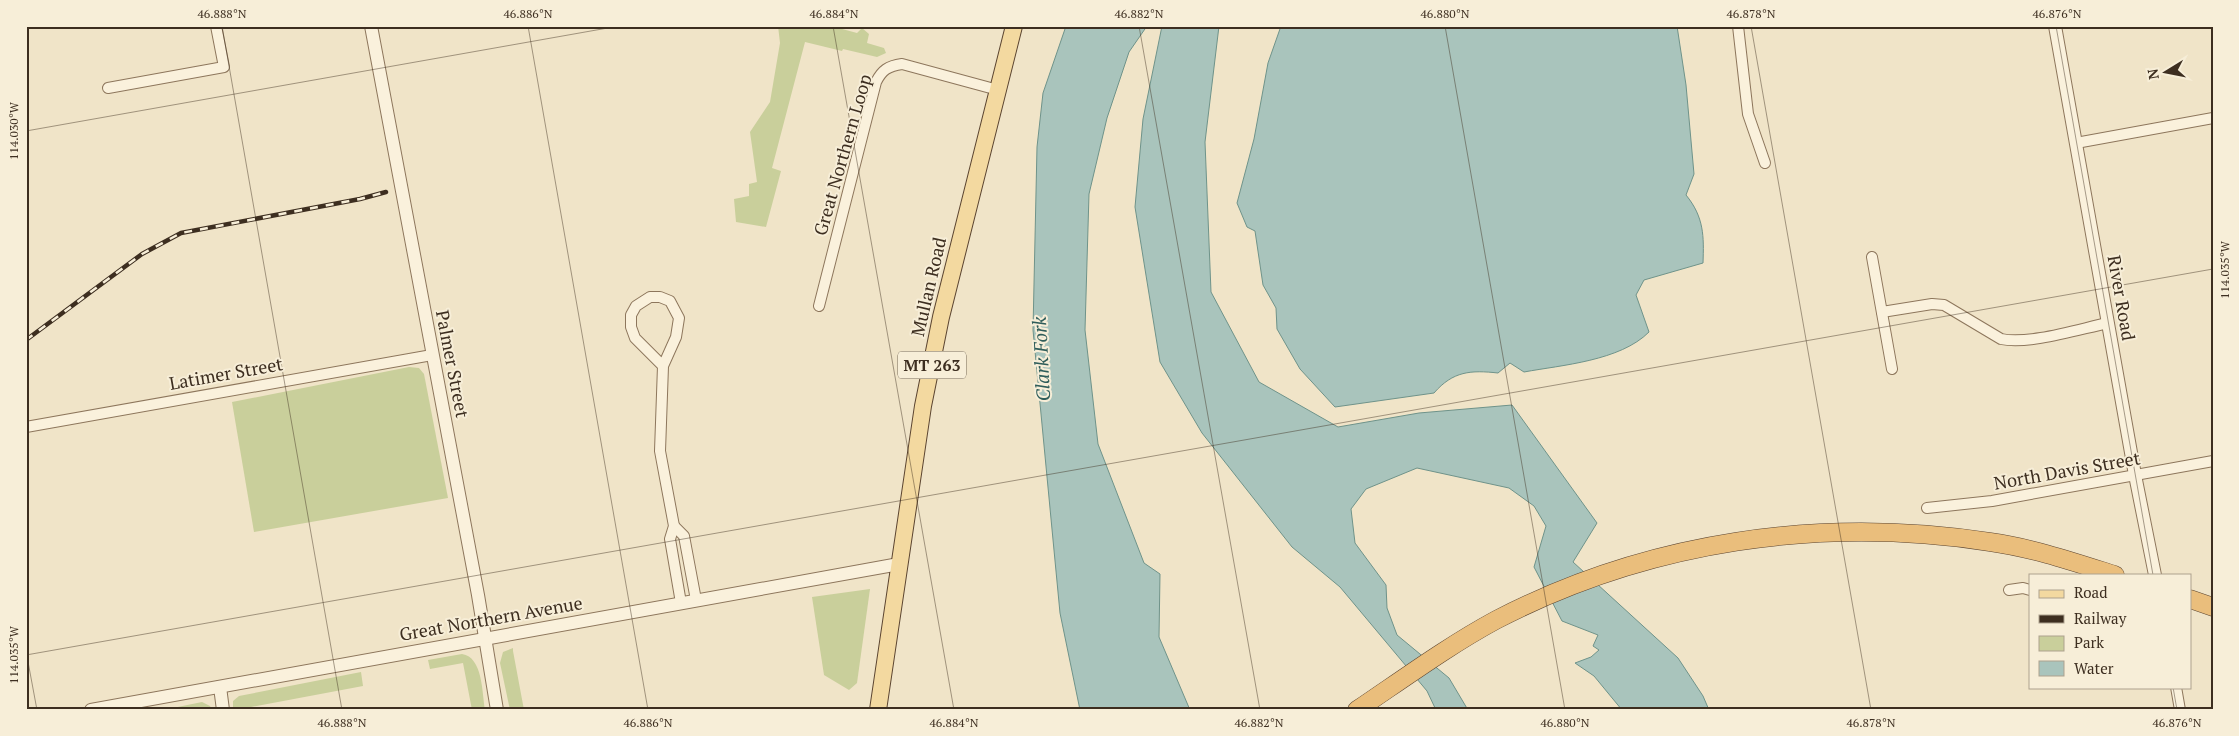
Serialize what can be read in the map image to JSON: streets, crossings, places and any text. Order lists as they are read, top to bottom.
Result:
{
  "streets": {
    "main road": ["Mullan Road", "MT 263"],
    "street": [
      "Great Northern Loop",
      "River Road",
      "Palmer Street",
      "Latimer Street",
      "North Davis Street",
      "Great Northern Avenue"
    ]
  },
  "crossings": [
    ["Great Northern Loop", "Mullan Road"],
    ["Mullan Road", "Great Northern Avenue"],
    ["River Road", "North Davis Street"],
    ["Palmer Street", "Latimer Street"],
    ["Palmer Street", "Great Northern Avenue"]
  ],
  "water": ["Clark Fork"],
  "legend": [
    "Road",
    "Railway",
    "Park",
    "Water"
  ],
  "north": "left",
  "coordinates": [
    "46.888°N",
    "46.886°N",
    "46.884°N",
    "46.882°N",
    "46.880°N",
    "46.878°N",
    "46.876°N",
    "114.030°W",
    "114.035°W"
  ]
}
